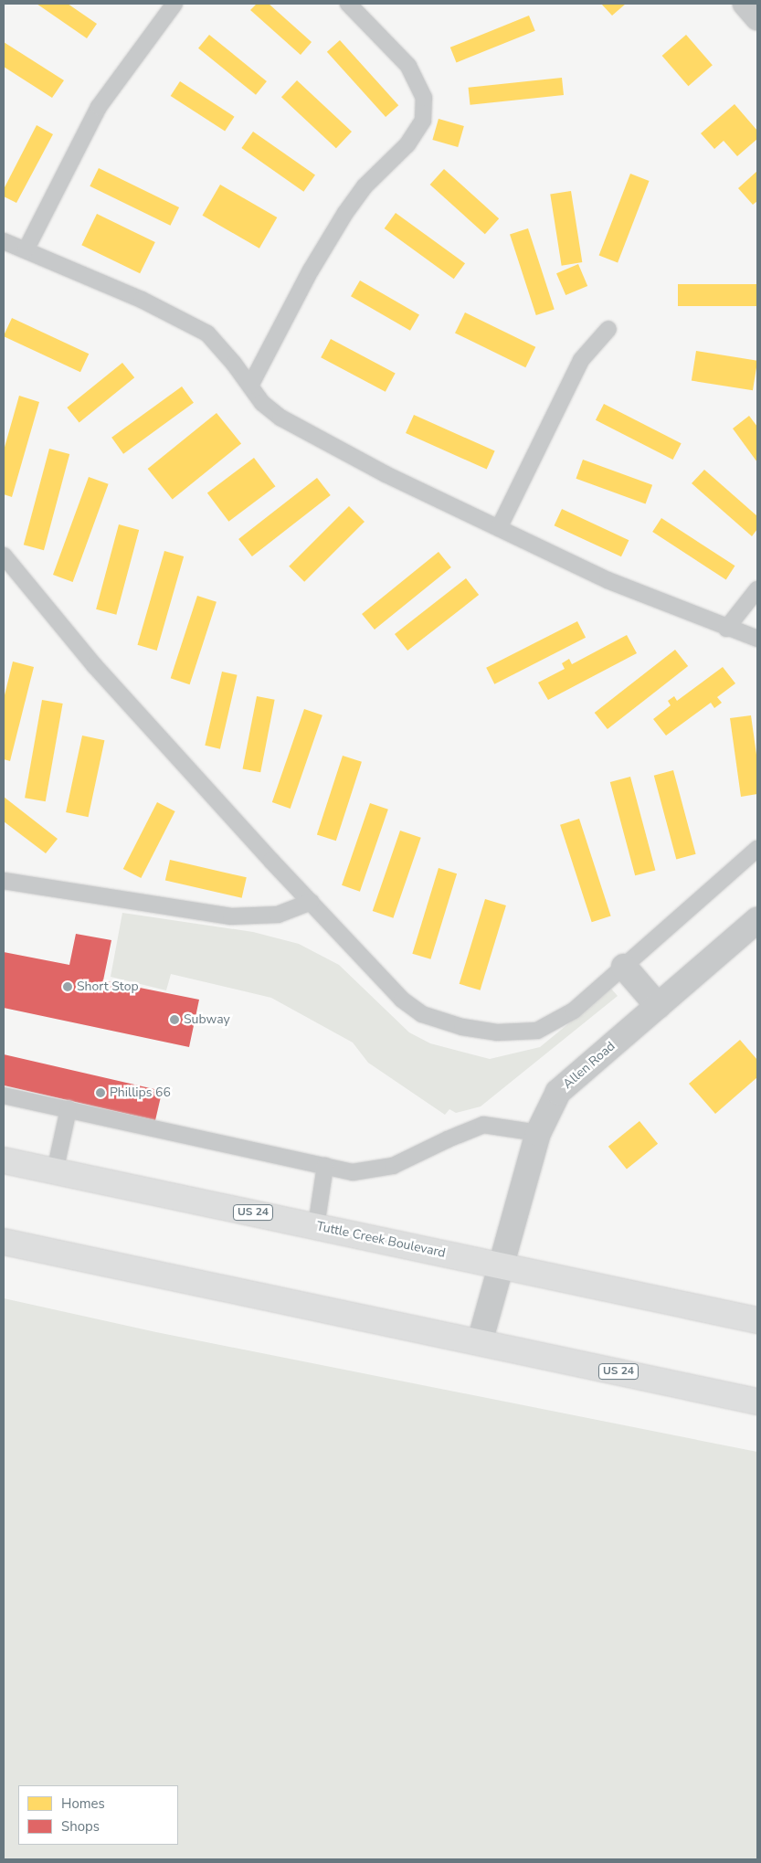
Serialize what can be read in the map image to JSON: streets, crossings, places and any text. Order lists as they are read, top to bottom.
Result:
{
  "streets": {
    "highway": ["US 24", "Tuttle Creek Boulevard"],
    "street": ["Allen Road"]
  },
  "crossings": [
    ["Allen Road", "US 24"],
    ["Allen Road", "Tuttle Creek Boulevard"]
  ],
  "places": ["Short Stop", "Subway", "Phillips 66"],
  "legend": ["Homes", "Shops"]
}
